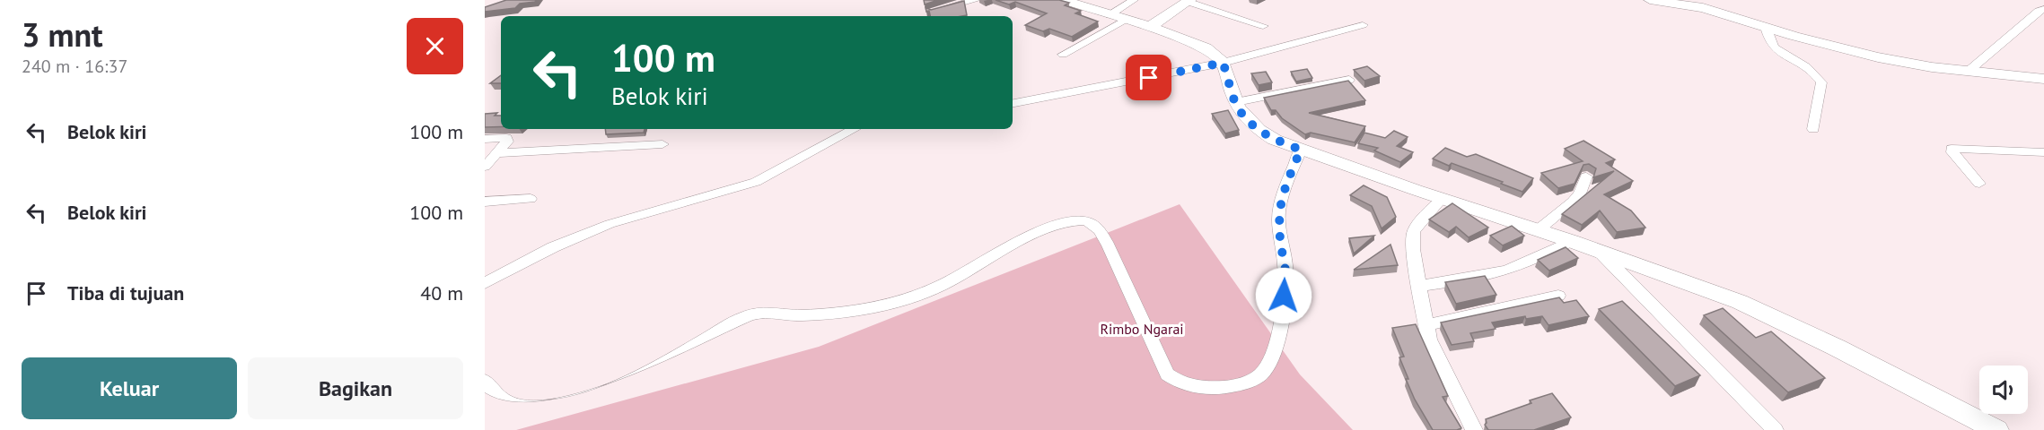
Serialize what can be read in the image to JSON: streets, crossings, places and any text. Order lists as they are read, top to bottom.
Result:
{
  "parks": ["Rimbo Ngarai"],
  "page": {
    "heading": ["3 mnt", "240 m · 16:37"],
    "turn": ["100 m", "Belok kiri"],
    "list": [
      {
        "name": "Belok kiri",
        "value": "100 m"
      },
      {
        "name": "Belok kiri",
        "value": "100 m"
      },
      {
        "name": "Tiba di tujuan",
        "value": "40 m"
      }
    ],
    "buttons": ["Keluar", "Bagikan"]
  }
}
